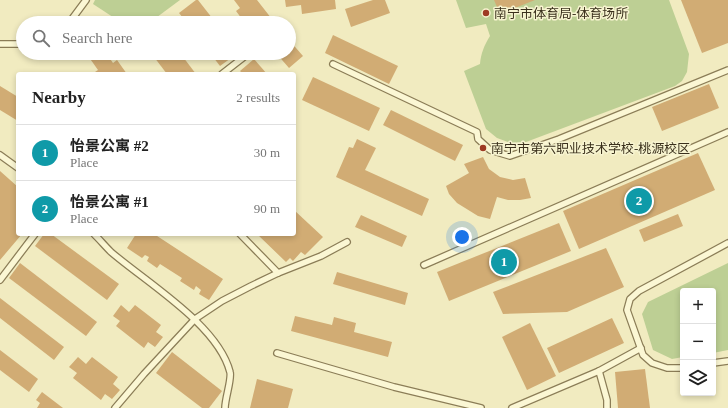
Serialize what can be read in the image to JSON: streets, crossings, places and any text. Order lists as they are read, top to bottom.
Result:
{
  "places": ["南宁市体育局-体育场所", "南宁市第六职业技术学校-桃源校区"],
  "page": {
    "search": "Search here",
    "heading": ["Nearby", "2 results"],
    "list": [
      {
        "mark": "1",
        "name": "怡景公寓 #2",
        "note": "Place",
        "value": "30 m"
      },
      {
        "mark": "2",
        "name": "怡景公寓 #1",
        "note": "Place",
        "value": "90 m"
      }
    ],
    "pins": ["2", "1"],
    "map_buttons": ["+", "−"]
  }
}
